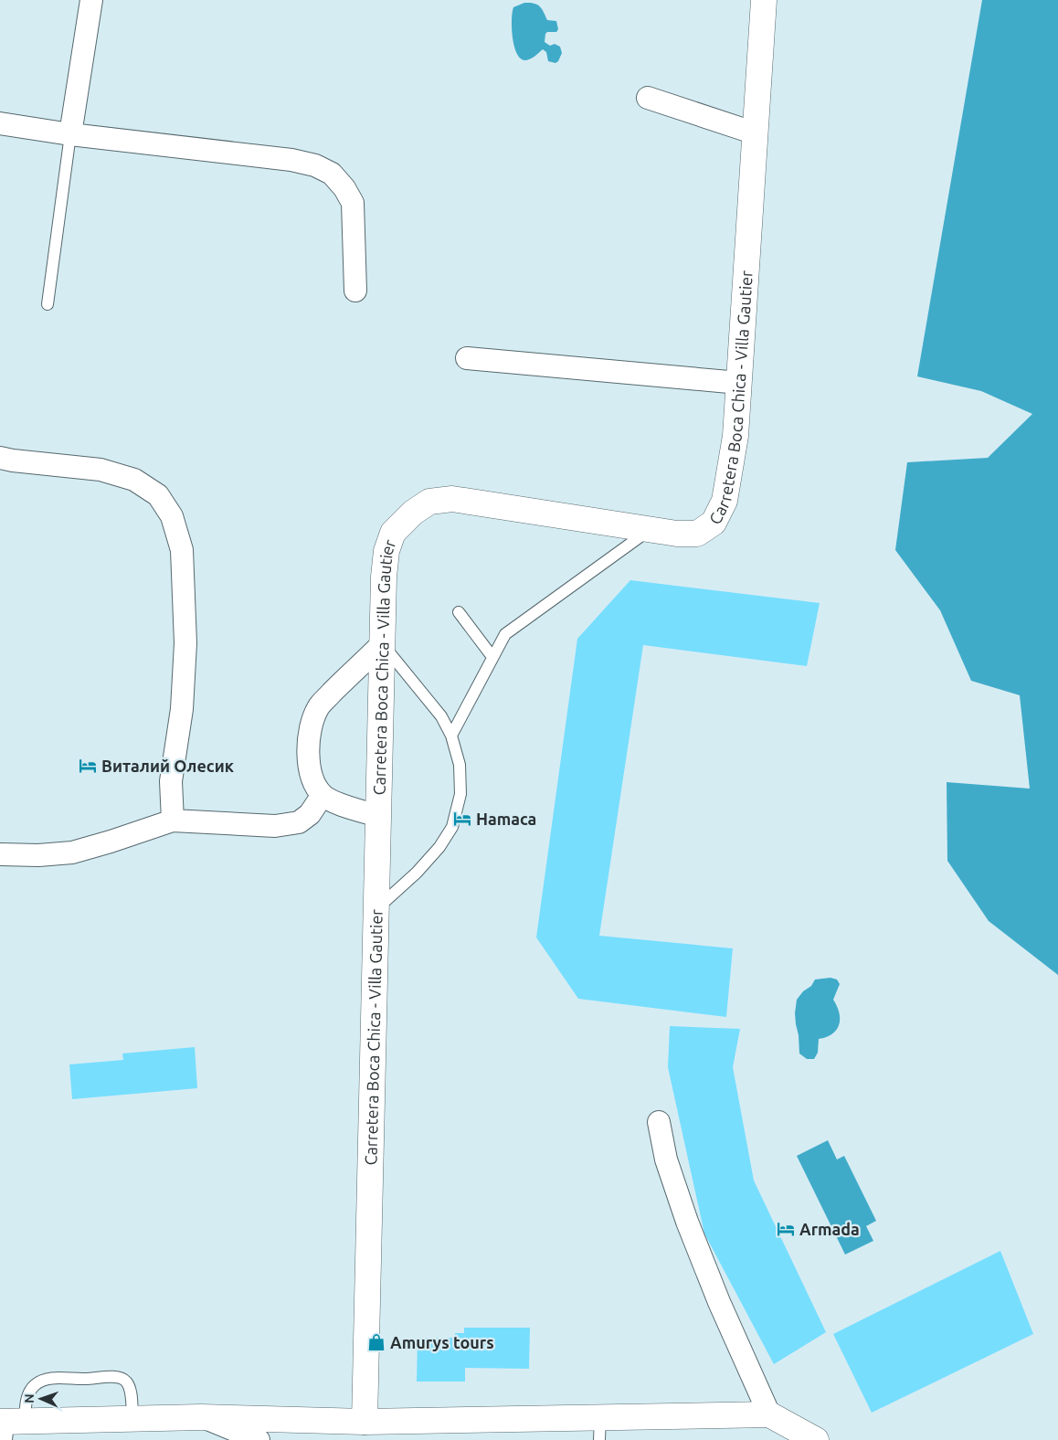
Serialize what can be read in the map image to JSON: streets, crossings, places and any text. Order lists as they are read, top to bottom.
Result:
{
  "streets": {
    "main road": ["Carretera Boca Chica - Villa Gautier"]
  },
  "places": {
    "hotel": ["Виталий Олесик", "Hamaca", "Armada"],
    "shop": ["Amurys tours"]
  },
  "north": "left"
}
